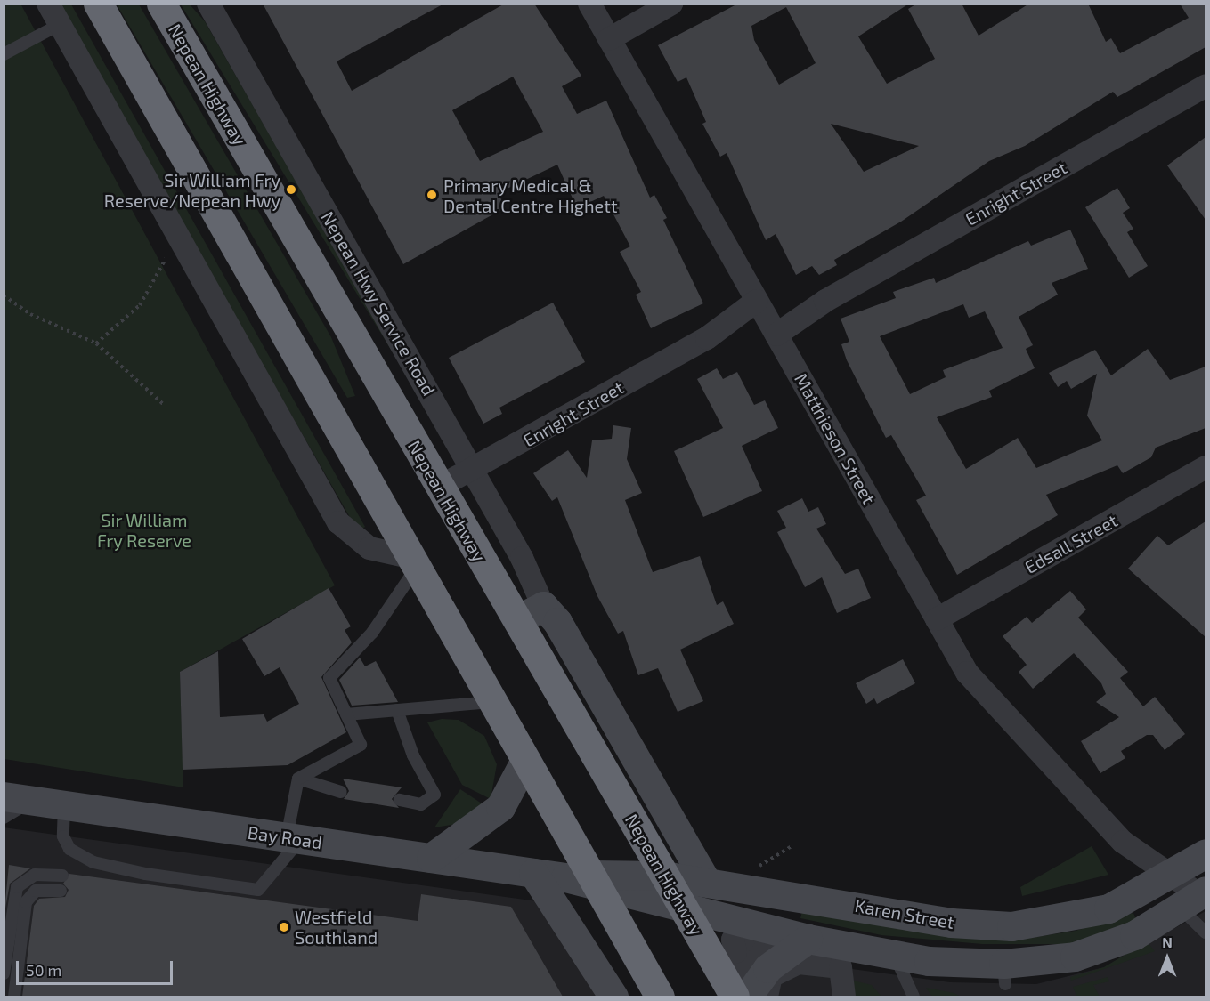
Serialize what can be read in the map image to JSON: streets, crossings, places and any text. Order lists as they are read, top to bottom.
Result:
{
  "streets": {
    "highway": ["Nepean Highway"],
    "street": [
      "Enright Street",
      "Nepean Hwy Service Road",
      "Matthieson Street",
      "Edsall Street",
      "Bay Road",
      "Karen Street"
    ]
  },
  "crossings": [
    ["Nepean Highway", "Enright Street"],
    ["Nepean Highway", "Bay Road"],
    ["Nepean Highway", "Karen Street"],
    ["Enright Street", "Nepean Hwy Service Road"],
    ["Enright Street", "Matthieson Street"],
    ["Matthieson Street", "Edsall Street"],
    ["Matthieson Street", "Karen Street"],
    ["Bay Road", "Karen Street"]
  ],
  "parks": ["Sir William Fry Reserve"],
  "places": ["Sir William Fry Reserve/Nepean Hwy", "Primary Medical & Dental Centre Highett", "Westfield Southland"],
  "scale_bar": "50 m",
  "north": "top"
}
